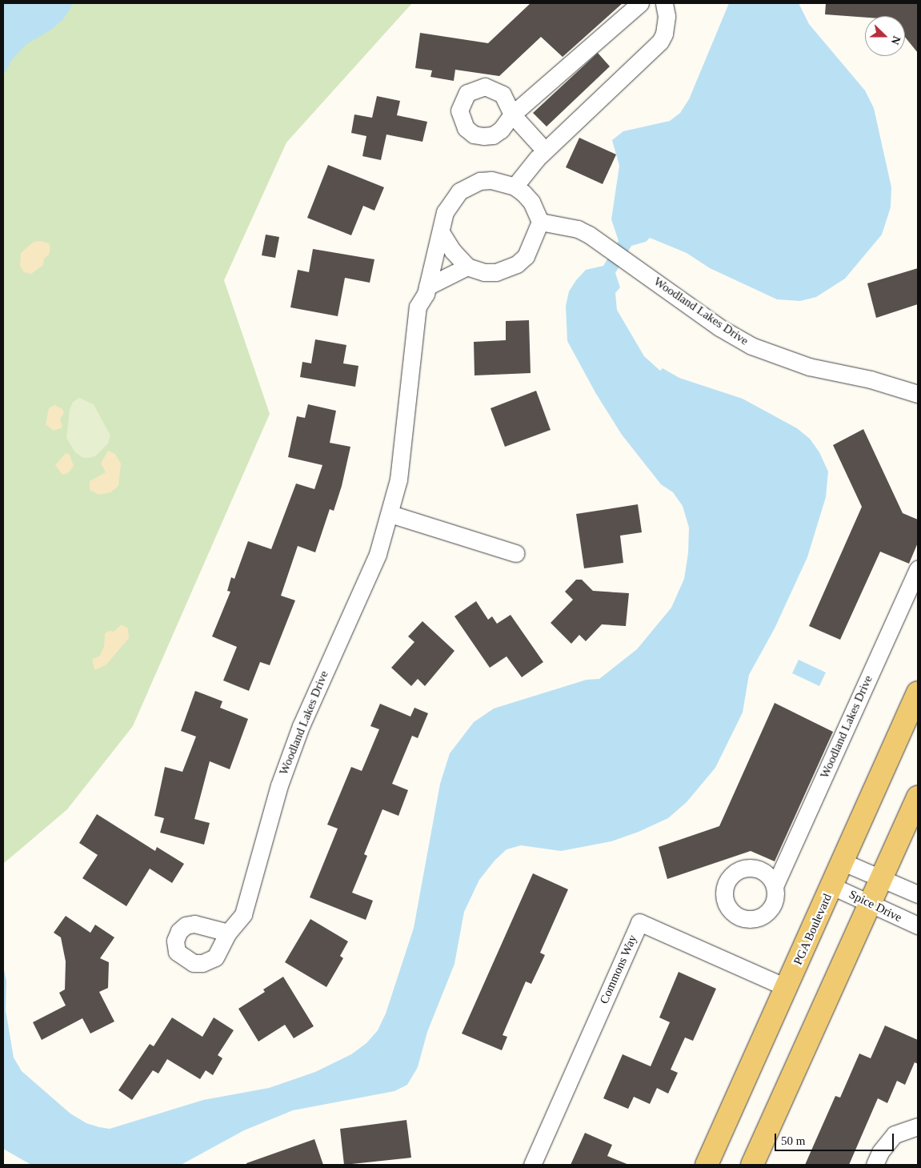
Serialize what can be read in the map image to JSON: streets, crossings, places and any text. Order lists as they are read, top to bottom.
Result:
{
  "streets": {
    "main road": ["PGA Boulevard"],
    "street": ["Woodland Lakes Drive", "Spice Drive", "Commons Way"]
  },
  "crossings": [
    ["Spice Drive", "PGA Boulevard"],
    ["PGA Boulevard", "Commons Way"]
  ],
  "scale_bar": "50 m",
  "north": "right"
}
